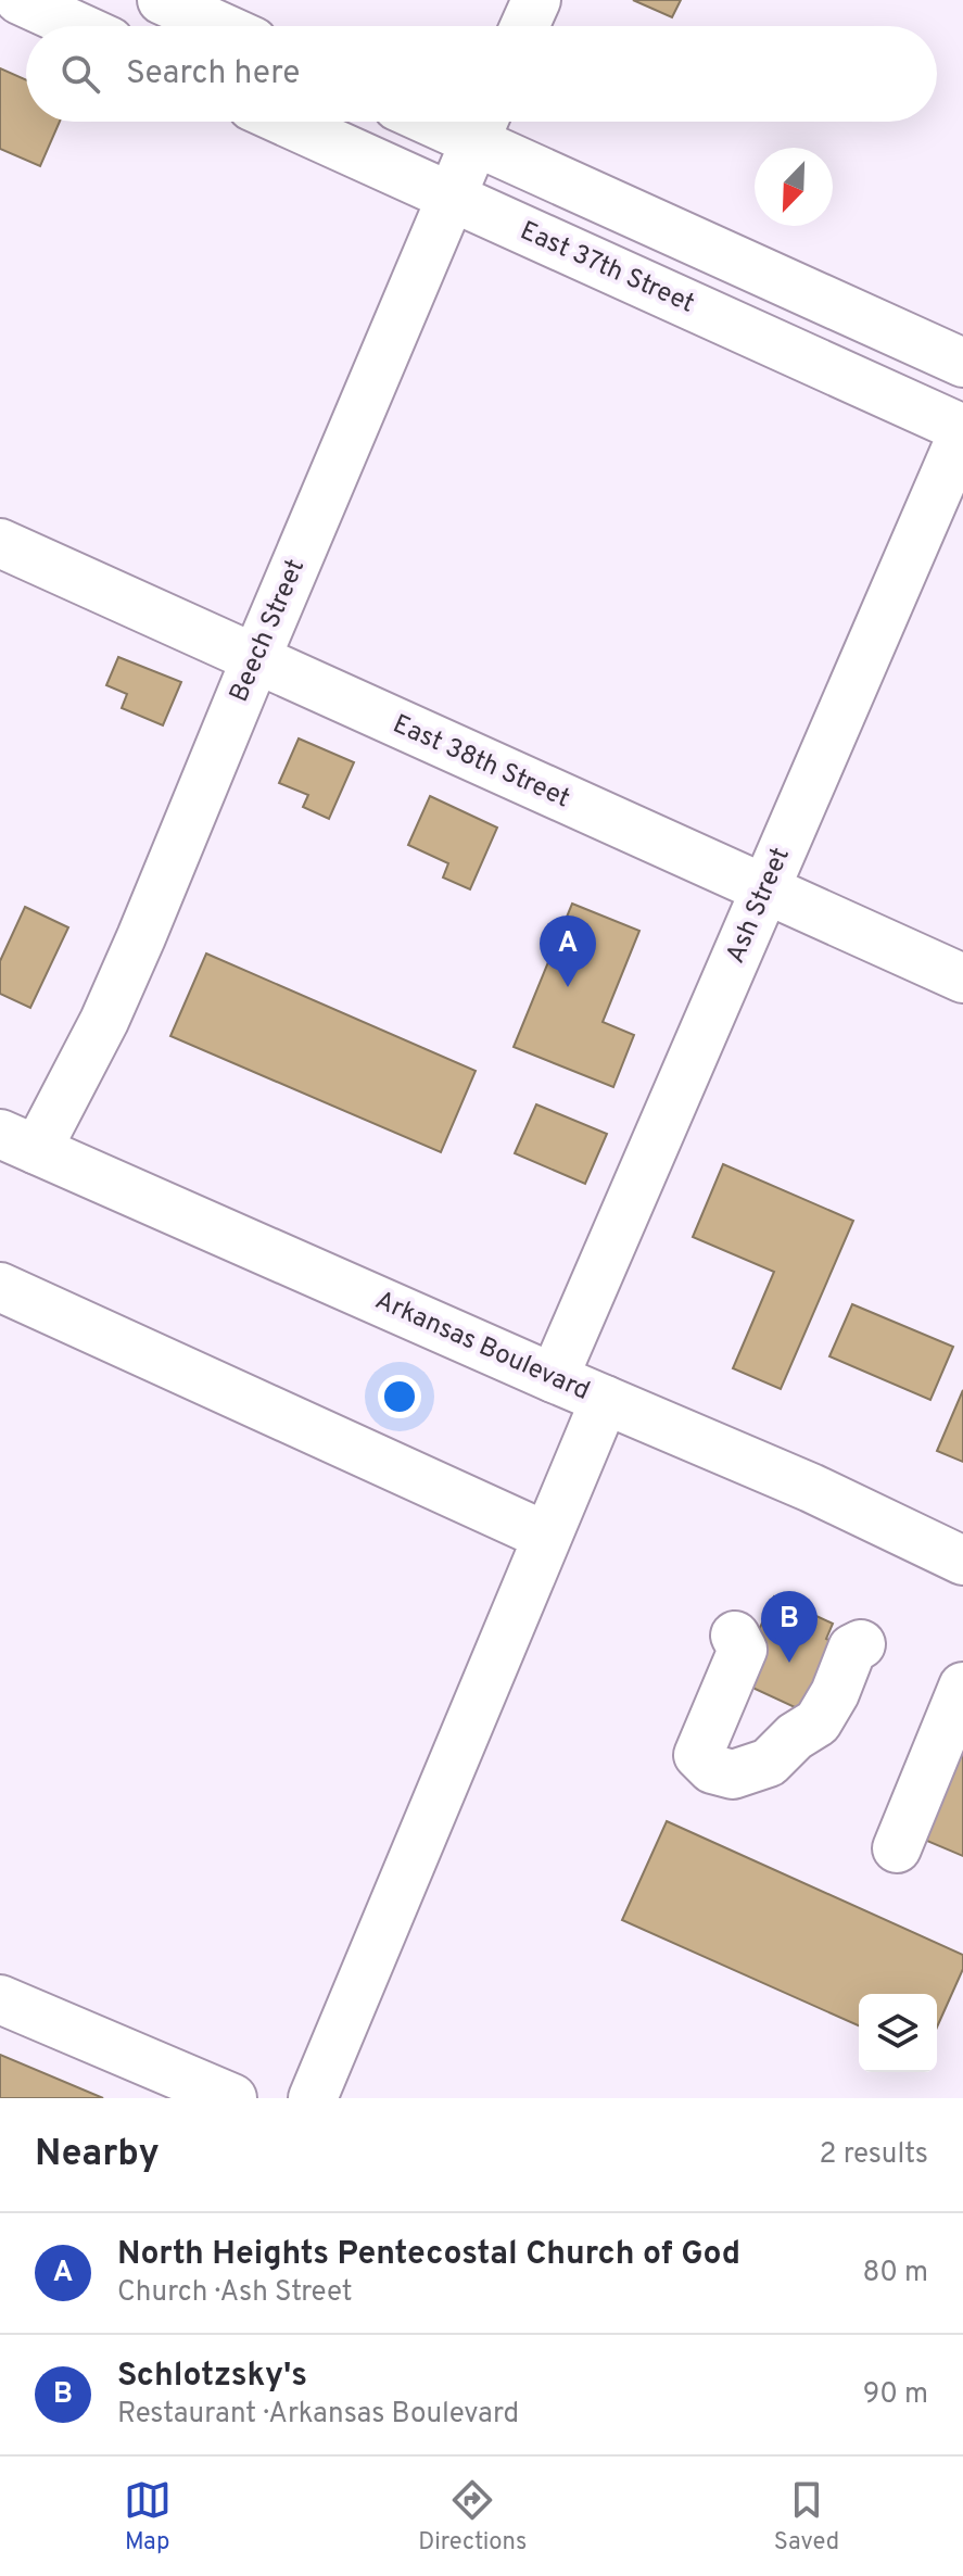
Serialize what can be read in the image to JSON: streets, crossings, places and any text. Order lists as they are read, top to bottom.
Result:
{
  "streets": {
    "street": [
      "East 37th Street",
      "Beech Street",
      "East 38th Street",
      "Ash Street",
      "Arkansas Boulevard"
    ]
  },
  "crossings": [
    ["East 37th Street", "Beech Street"],
    ["East 37th Street", "Ash Street"],
    ["Beech Street", "East 38th Street"],
    ["Beech Street", "Arkansas Boulevard"],
    ["East 38th Street", "Ash Street"],
    ["Ash Street", "Arkansas Boulevard"]
  ],
  "north": "bottom left",
  "page": {
    "search": "Search here",
    "pins": ["A", "B"],
    "heading": ["Nearby", "2 results"],
    "list": [
      {
        "mark": "A",
        "name": "North Heights Pentecostal Church of God",
        "note": "Church · Ash Street",
        "value": "80 m"
      },
      {
        "mark": "B",
        "name": "Schlotzsky's",
        "note": "Restaurant · Arkansas Boulevard",
        "value": "90 m"
      }
    ],
    "nav": ["Map", "Directions", "Saved"]
  }
}
